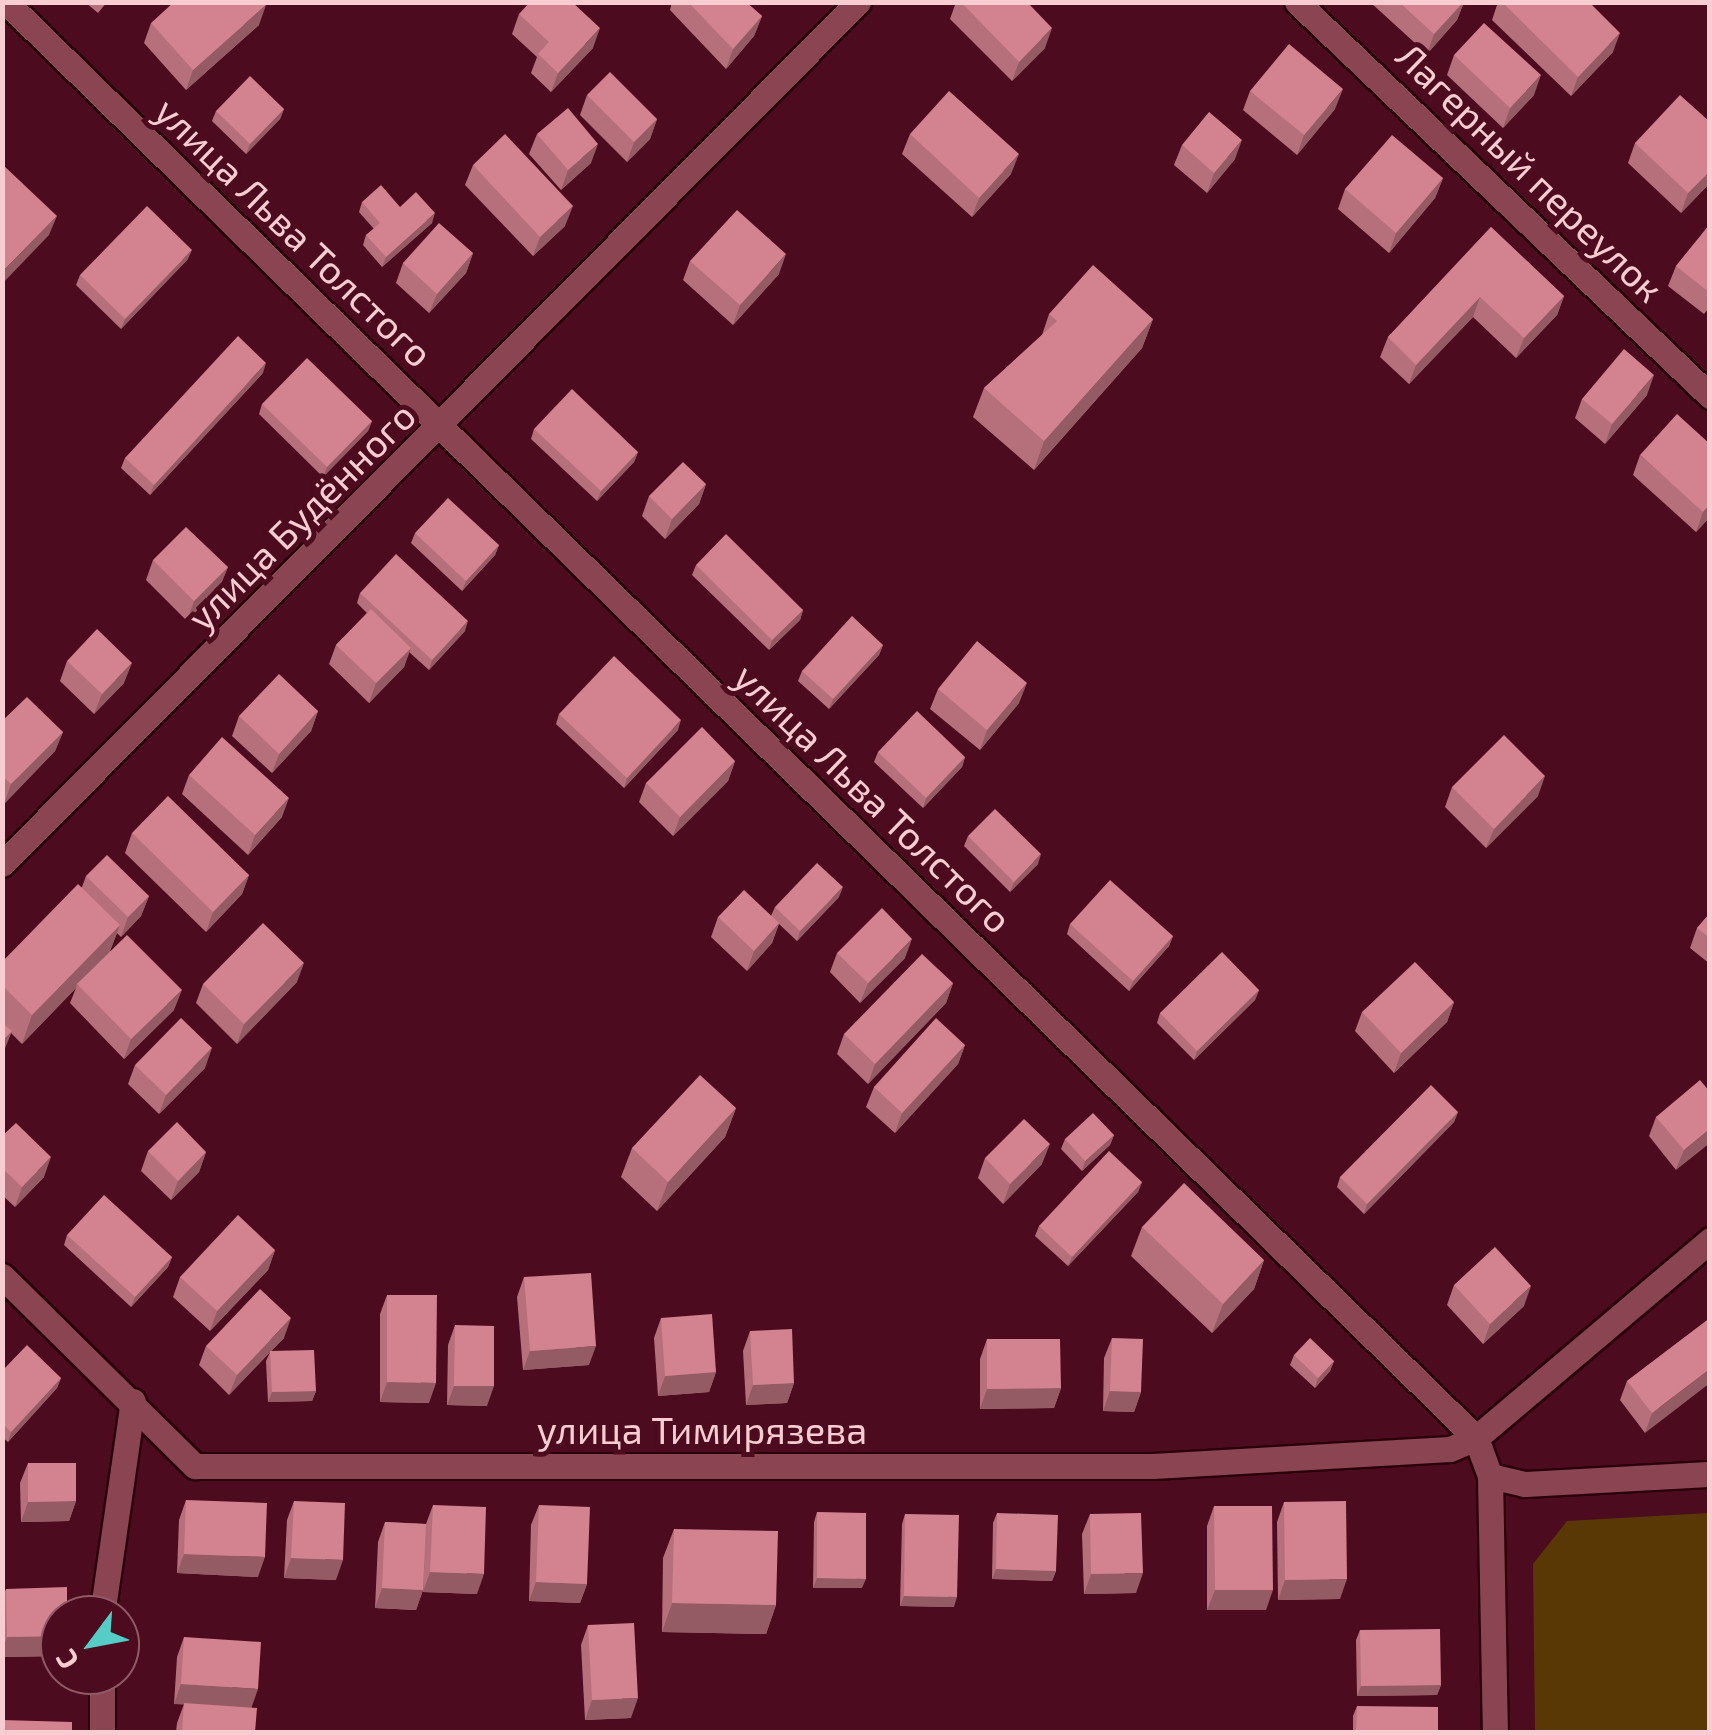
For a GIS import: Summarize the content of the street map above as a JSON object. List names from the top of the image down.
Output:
{
  "streets": {
    "street": [
      "Лагерный переулок",
      "улица Льва Толстого",
      "улица Будённого",
      "улица Тимирязева"
    ]
  },
  "crossings": [
    ["улица Льва Толстого", "улица Будённого"],
    ["улица Льва Толстого", "улица Тимирязева"]
  ],
  "north": "bottom left"
}
